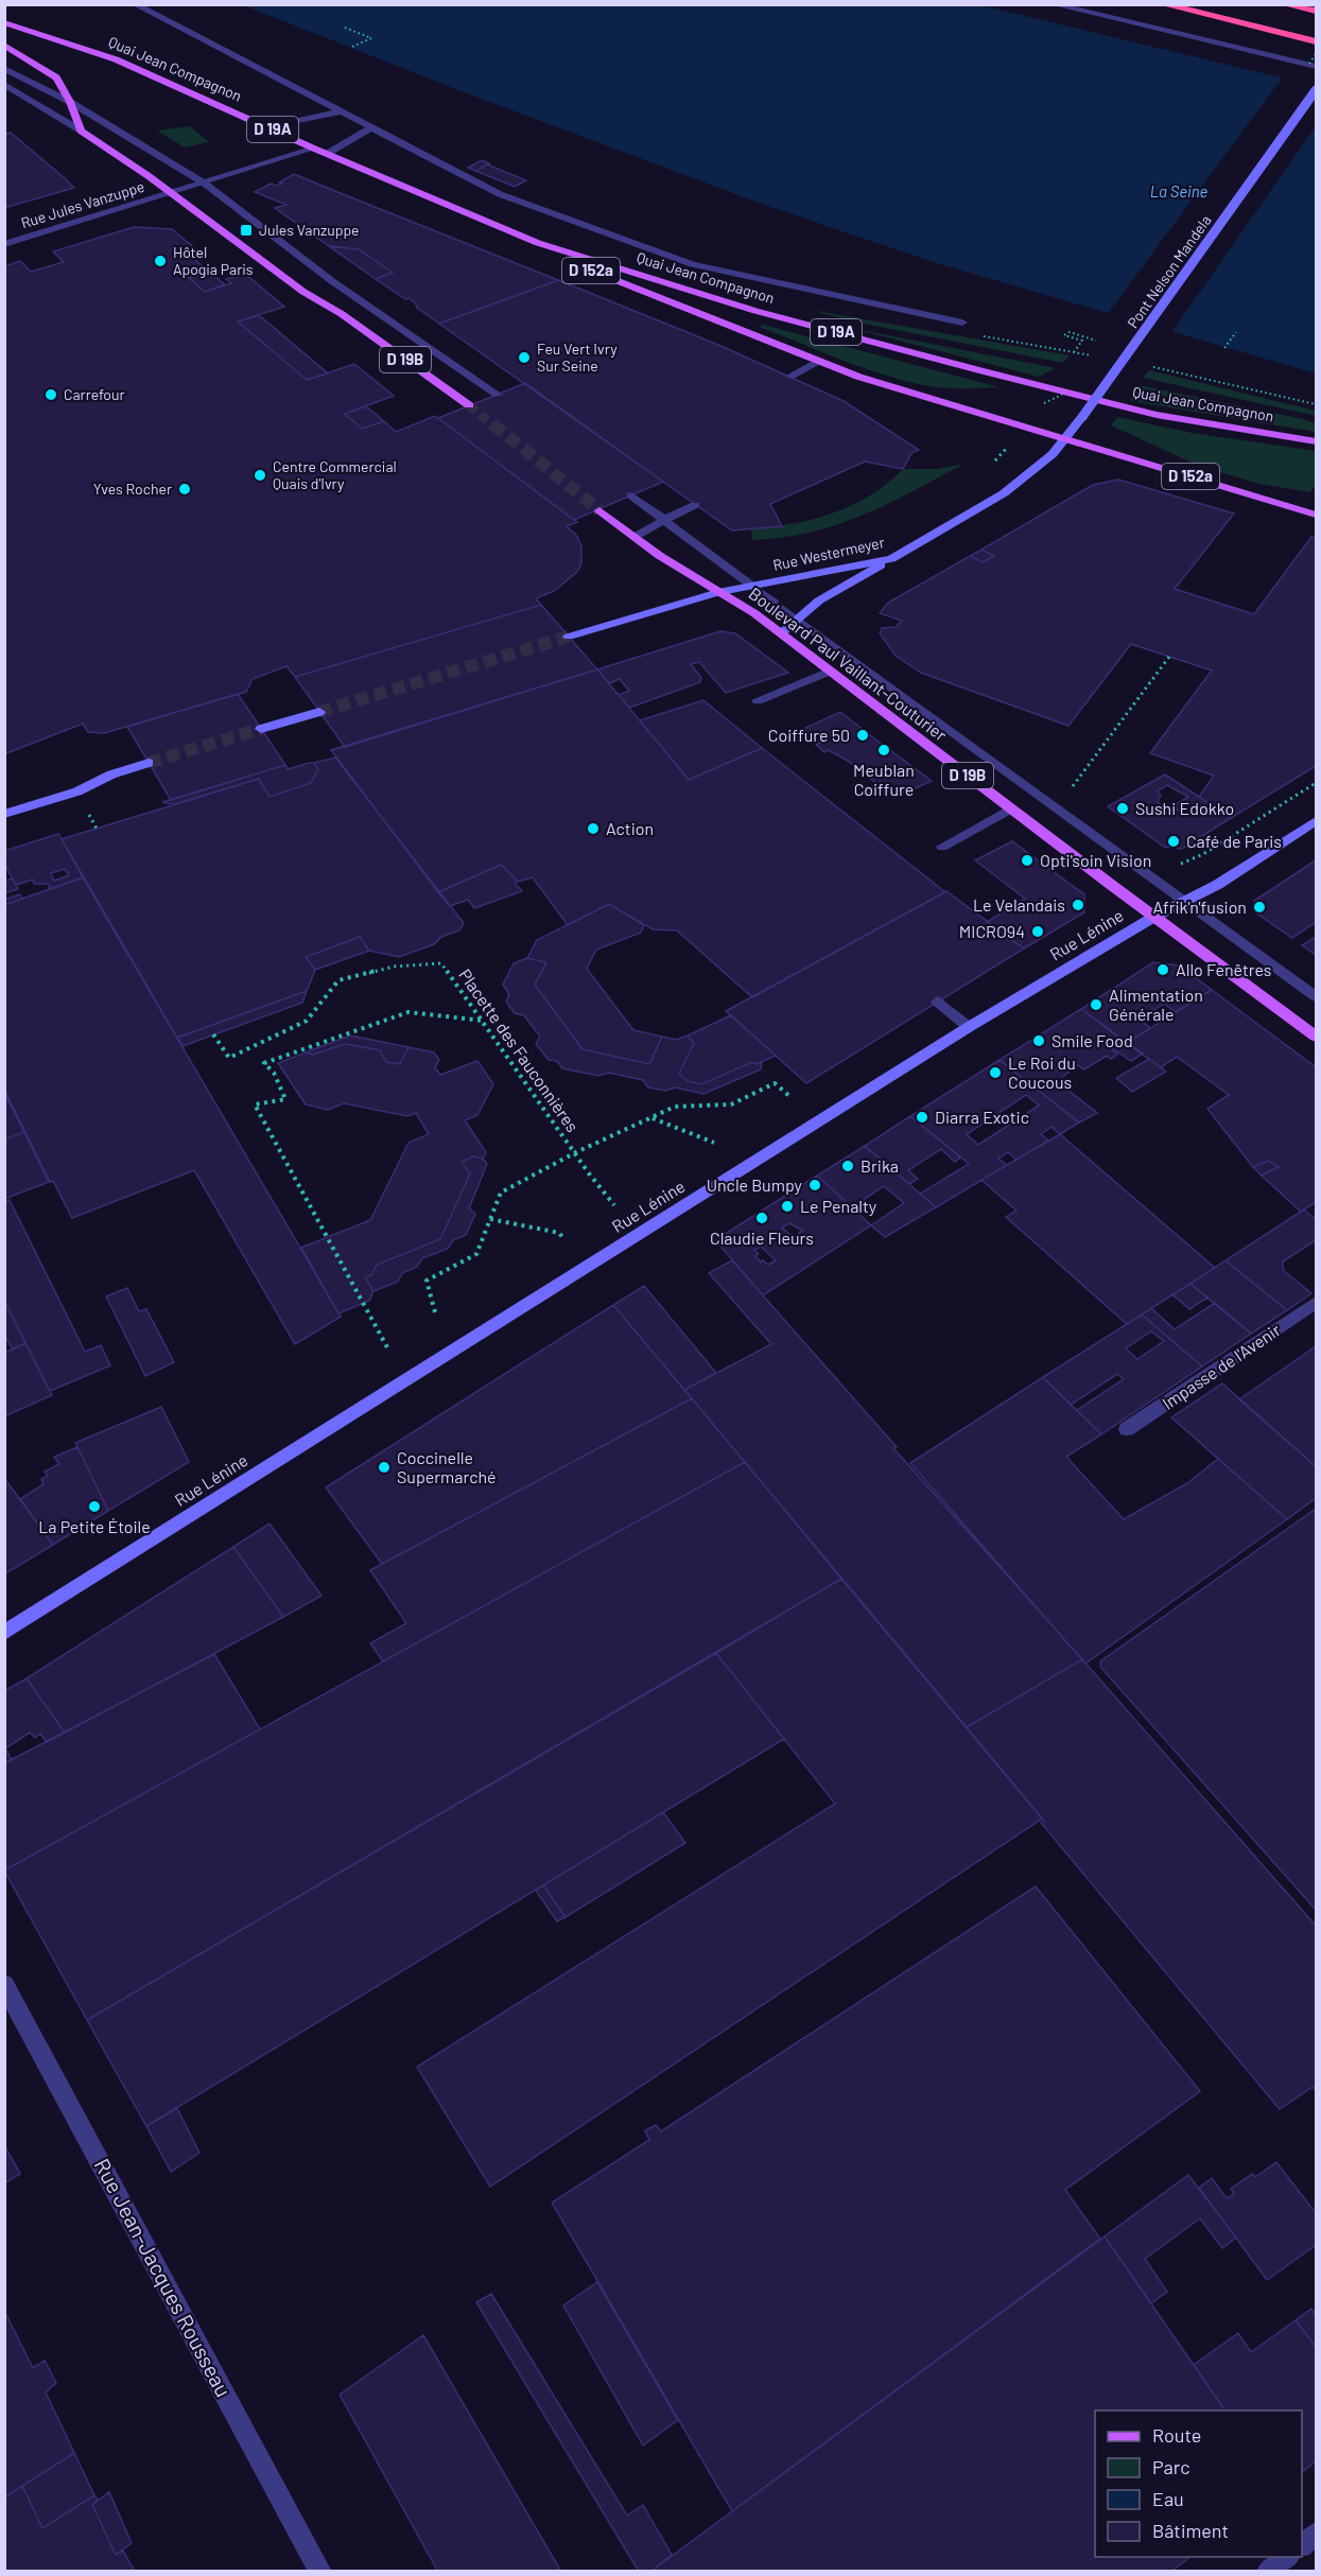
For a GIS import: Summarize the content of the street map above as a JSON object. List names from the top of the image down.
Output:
{
  "streets": {
    "main road": [
      "Quai Jean Compagnon",
      "D 19A",
      "D 152a",
      "Pont Nelson Mandela",
      "D 19B",
      "Rue Westermeyer",
      "Boulevard Paul Vaillant-Couturier",
      "Rue Lénine"
    ],
    "street": ["Rue Jules Vanzuppe", "Impasse de l'Avenir", "Rue Jean-Jacques Rousseau"],
    "path": ["Placette des Fauconnières"]
  },
  "crossings": [
    ["Quai Jean Compagnon", "Rue Jules Vanzuppe"],
    ["Quai Jean Compagnon", "D 152a"],
    ["Rue Jules Vanzuppe", "D 19B"],
    ["D 152a", "Rue Westermeyer"],
    ["Pont Nelson Mandela", "Rue Westermeyer"],
    ["Rue Westermeyer", "Boulevard Paul Vaillant-Couturier"],
    ["Boulevard Paul Vaillant-Couturier", "Rue Lénine"]
  ],
  "water": ["La Seine"],
  "places": {
    "transit": ["Jules Vanzuppe"],
    "other": [
      "Hôtel Apogia Paris",
      "Feu Vert Ivry Sur Seine",
      "Carrefour",
      "Centre Commercial Quais d'Ivry",
      "Yves Rocher",
      "Coiffure 50",
      "Meublan Coiffure",
      "Sushi Edokko",
      "Action",
      "Café de Paris",
      "Opti'soin Vision",
      "Le Velandais",
      "Afrik'n'fusion",
      "MICRO94",
      "Allo Fenêtres",
      "Alimentation Générale",
      "Smile Food",
      "Le Roi du Coucous",
      "Diarra Exotic",
      "Brika",
      "Uncle Bumpy",
      "Le Penalty",
      "Claudie Fleurs",
      "Coccinelle Supermarché",
      "La Petite Étoile"
    ]
  },
  "legend": [
    "Route",
    "Parc",
    "Eau",
    "Bâtiment"
  ]
}
